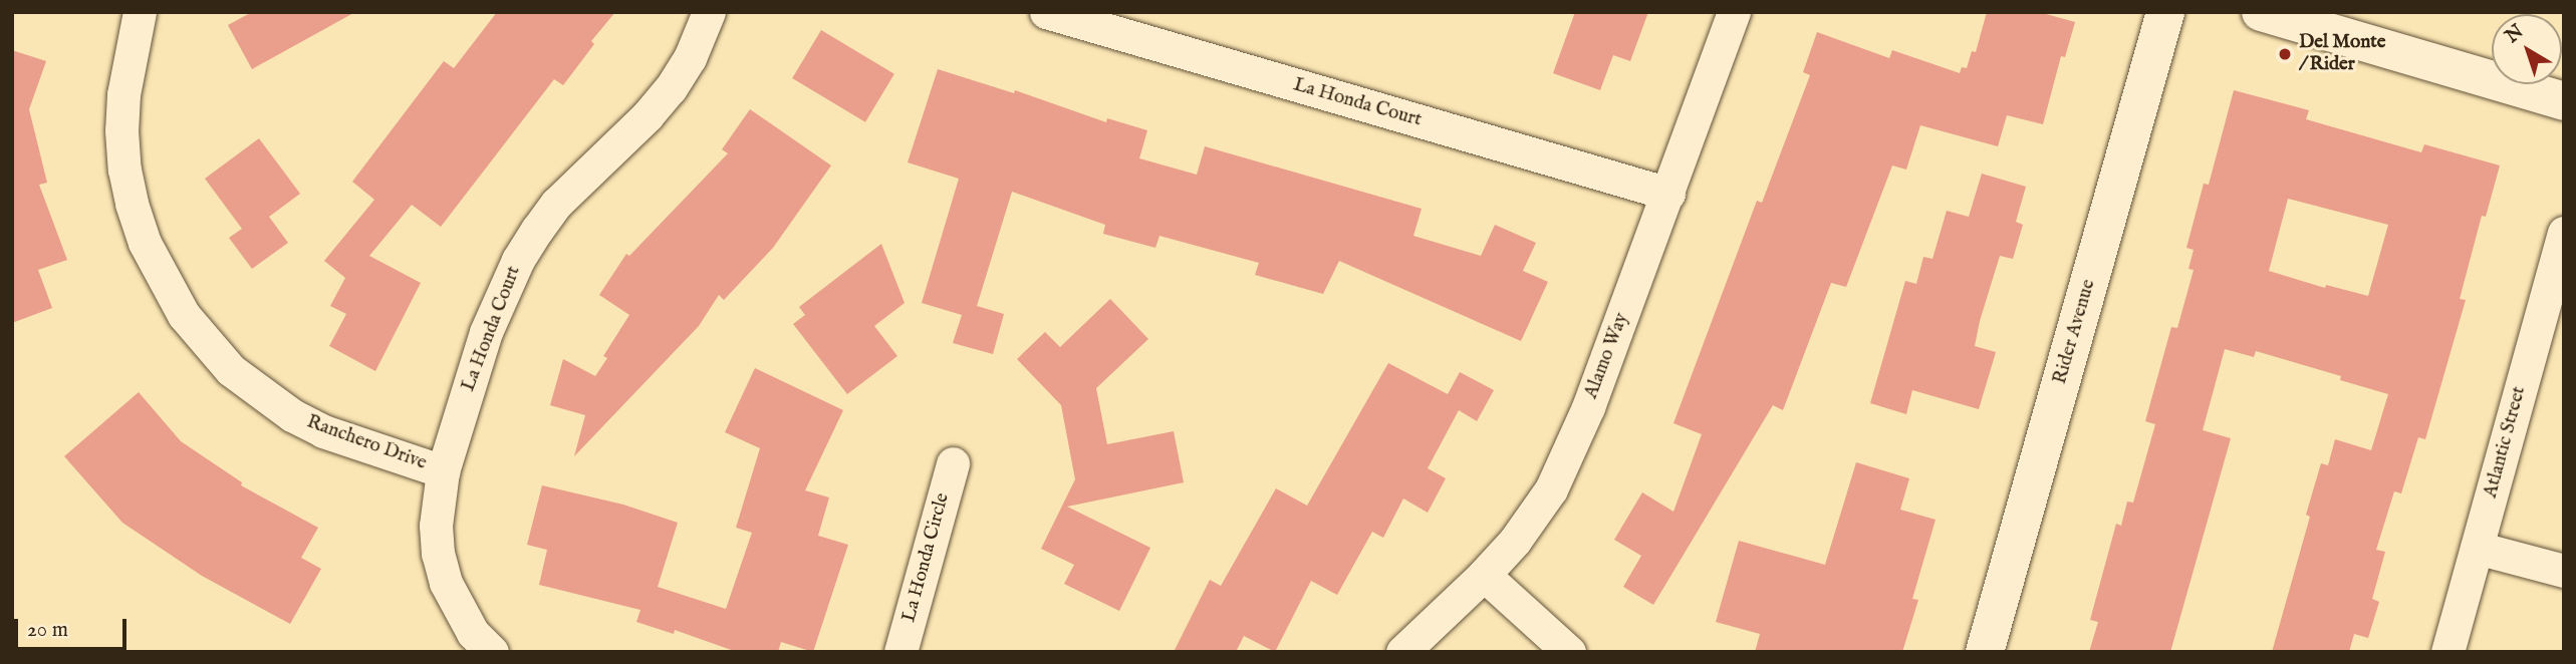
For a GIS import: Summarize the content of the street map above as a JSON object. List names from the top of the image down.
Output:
{
  "streets": {
    "street": [
      "La Honda Court",
      "Rider Avenue",
      "Alamo Way",
      "Atlantic Street",
      "Ranchero Drive",
      "La Honda Circle"
    ]
  },
  "crossings": [
    ["La Honda Court", "Alamo Way"],
    ["La Honda Court", "Ranchero Drive"]
  ],
  "places": ["Del Monte / Rider"],
  "scale_bar": "20 m",
  "north": "top left"
}
